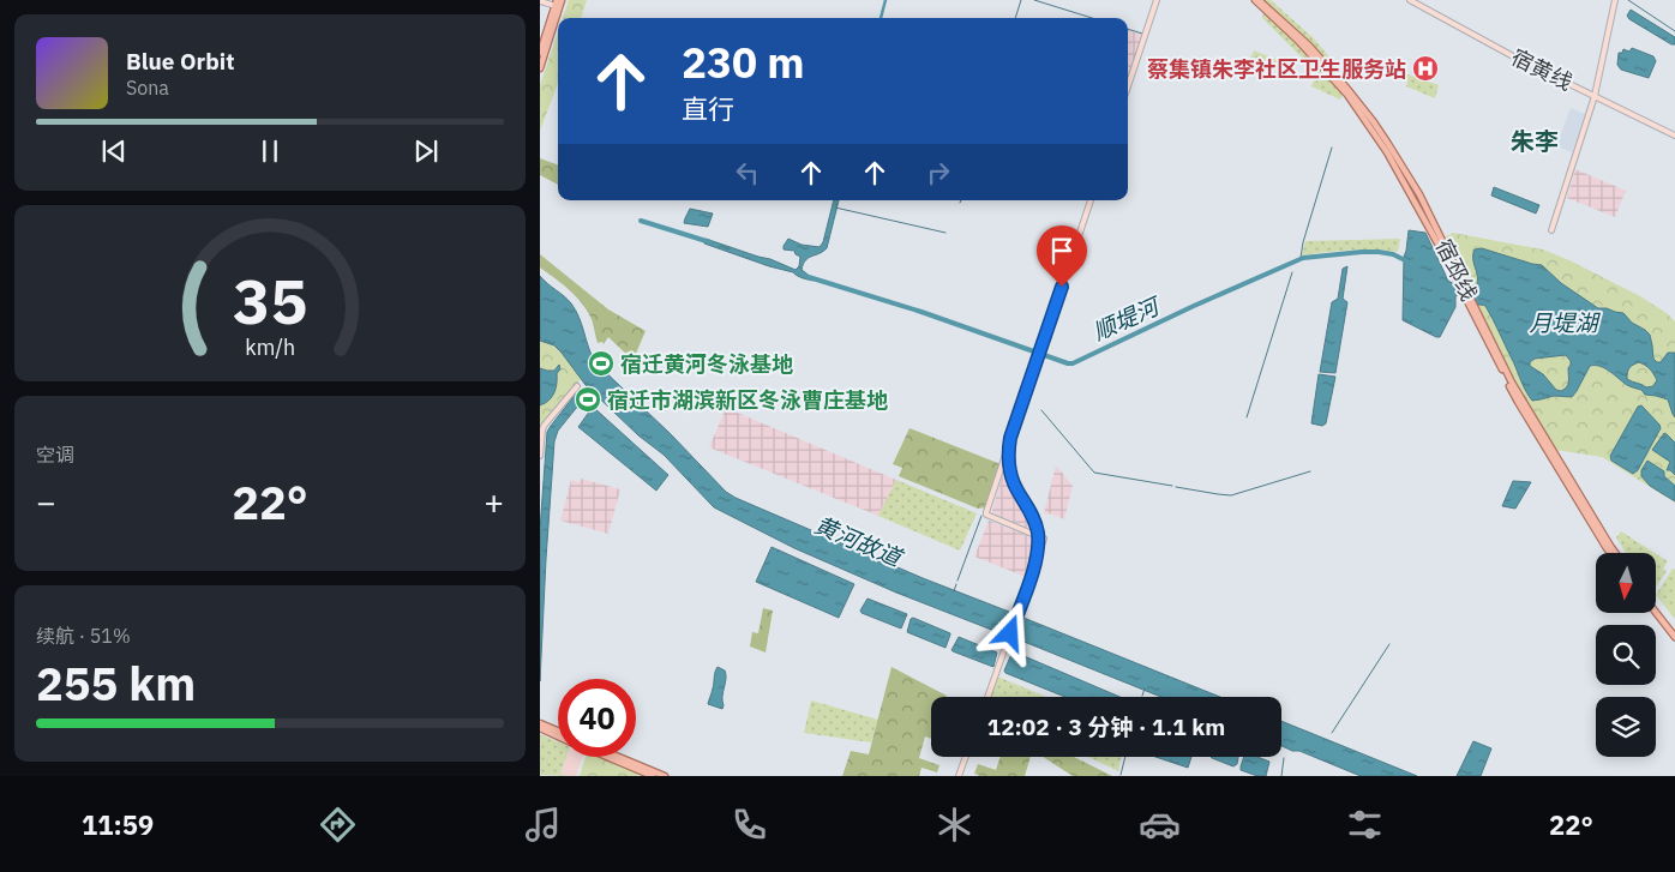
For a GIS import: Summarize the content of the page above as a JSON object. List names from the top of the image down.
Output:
{
  "streets": {
    "main road": ["宿邳线"],
    "street": ["宿黄线"]
  },
  "districts": ["朱李"],
  "water": ["顺堤河", "月堤湖", "黄河故道"],
  "places": {
    "hospital": ["蔡集镇朱李社区卫生服务站"],
    "sports": ["宿迁黄河冬泳基地", "宿迁市湖滨新区冬泳曹庄基地"]
  },
  "north": "bottom",
  "page": {
    "turn": ["230 m", "直行"],
    "song": ["Blue Orbit", "Sona"],
    "tile": [
      "空调",
      ["续航 · 51%", "255 km"]
    ],
    "heat": ["−", "22°", "+"],
    "limit": "40",
    "trip": "12:02 · 3 分钟 · 1.1 km",
    "tabs": ["11:59", "22°"],
    "gauge": ["35", "km/h"]
  }
}
